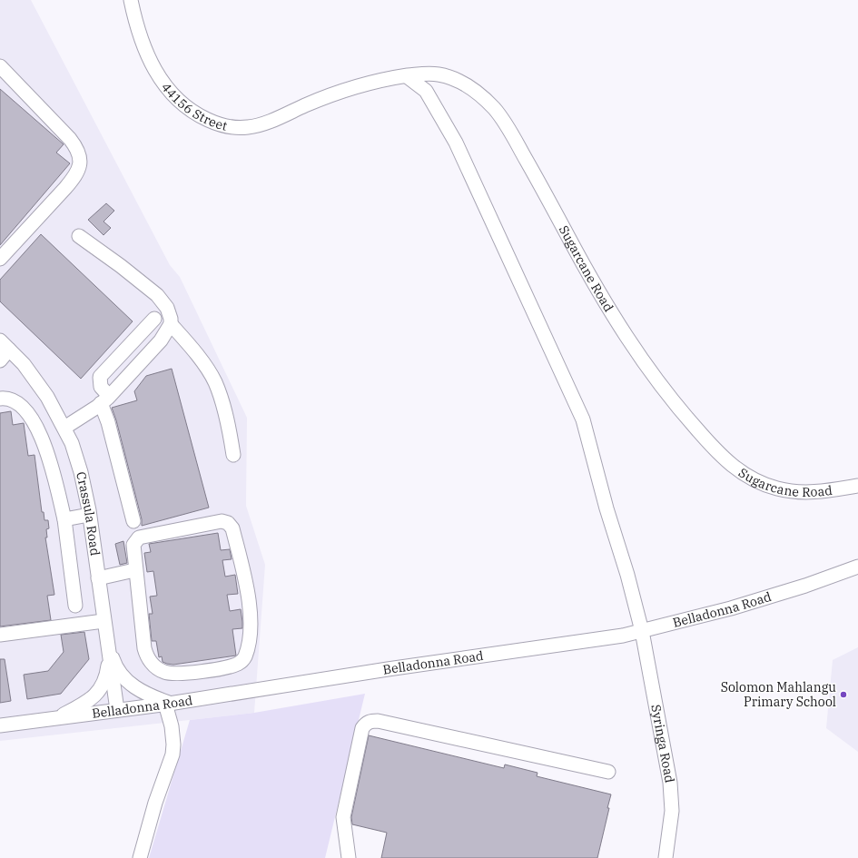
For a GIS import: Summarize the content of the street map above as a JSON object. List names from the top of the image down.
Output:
{
  "streets": {
    "street": [
      "44156 Street",
      "Sugarcane Road",
      "Crassula Road",
      "Belladonna Road",
      "Syringa Road"
    ]
  },
  "crossings": [
    ["44156 Street", "Sugarcane Road"],
    ["Sugarcane Road", "Syringa Road"],
    ["Crassula Road", "Belladonna Road"],
    ["Belladonna Road", "Syringa Road"]
  ],
  "places": ["Solomon Mahlangu Primary School"]
}
